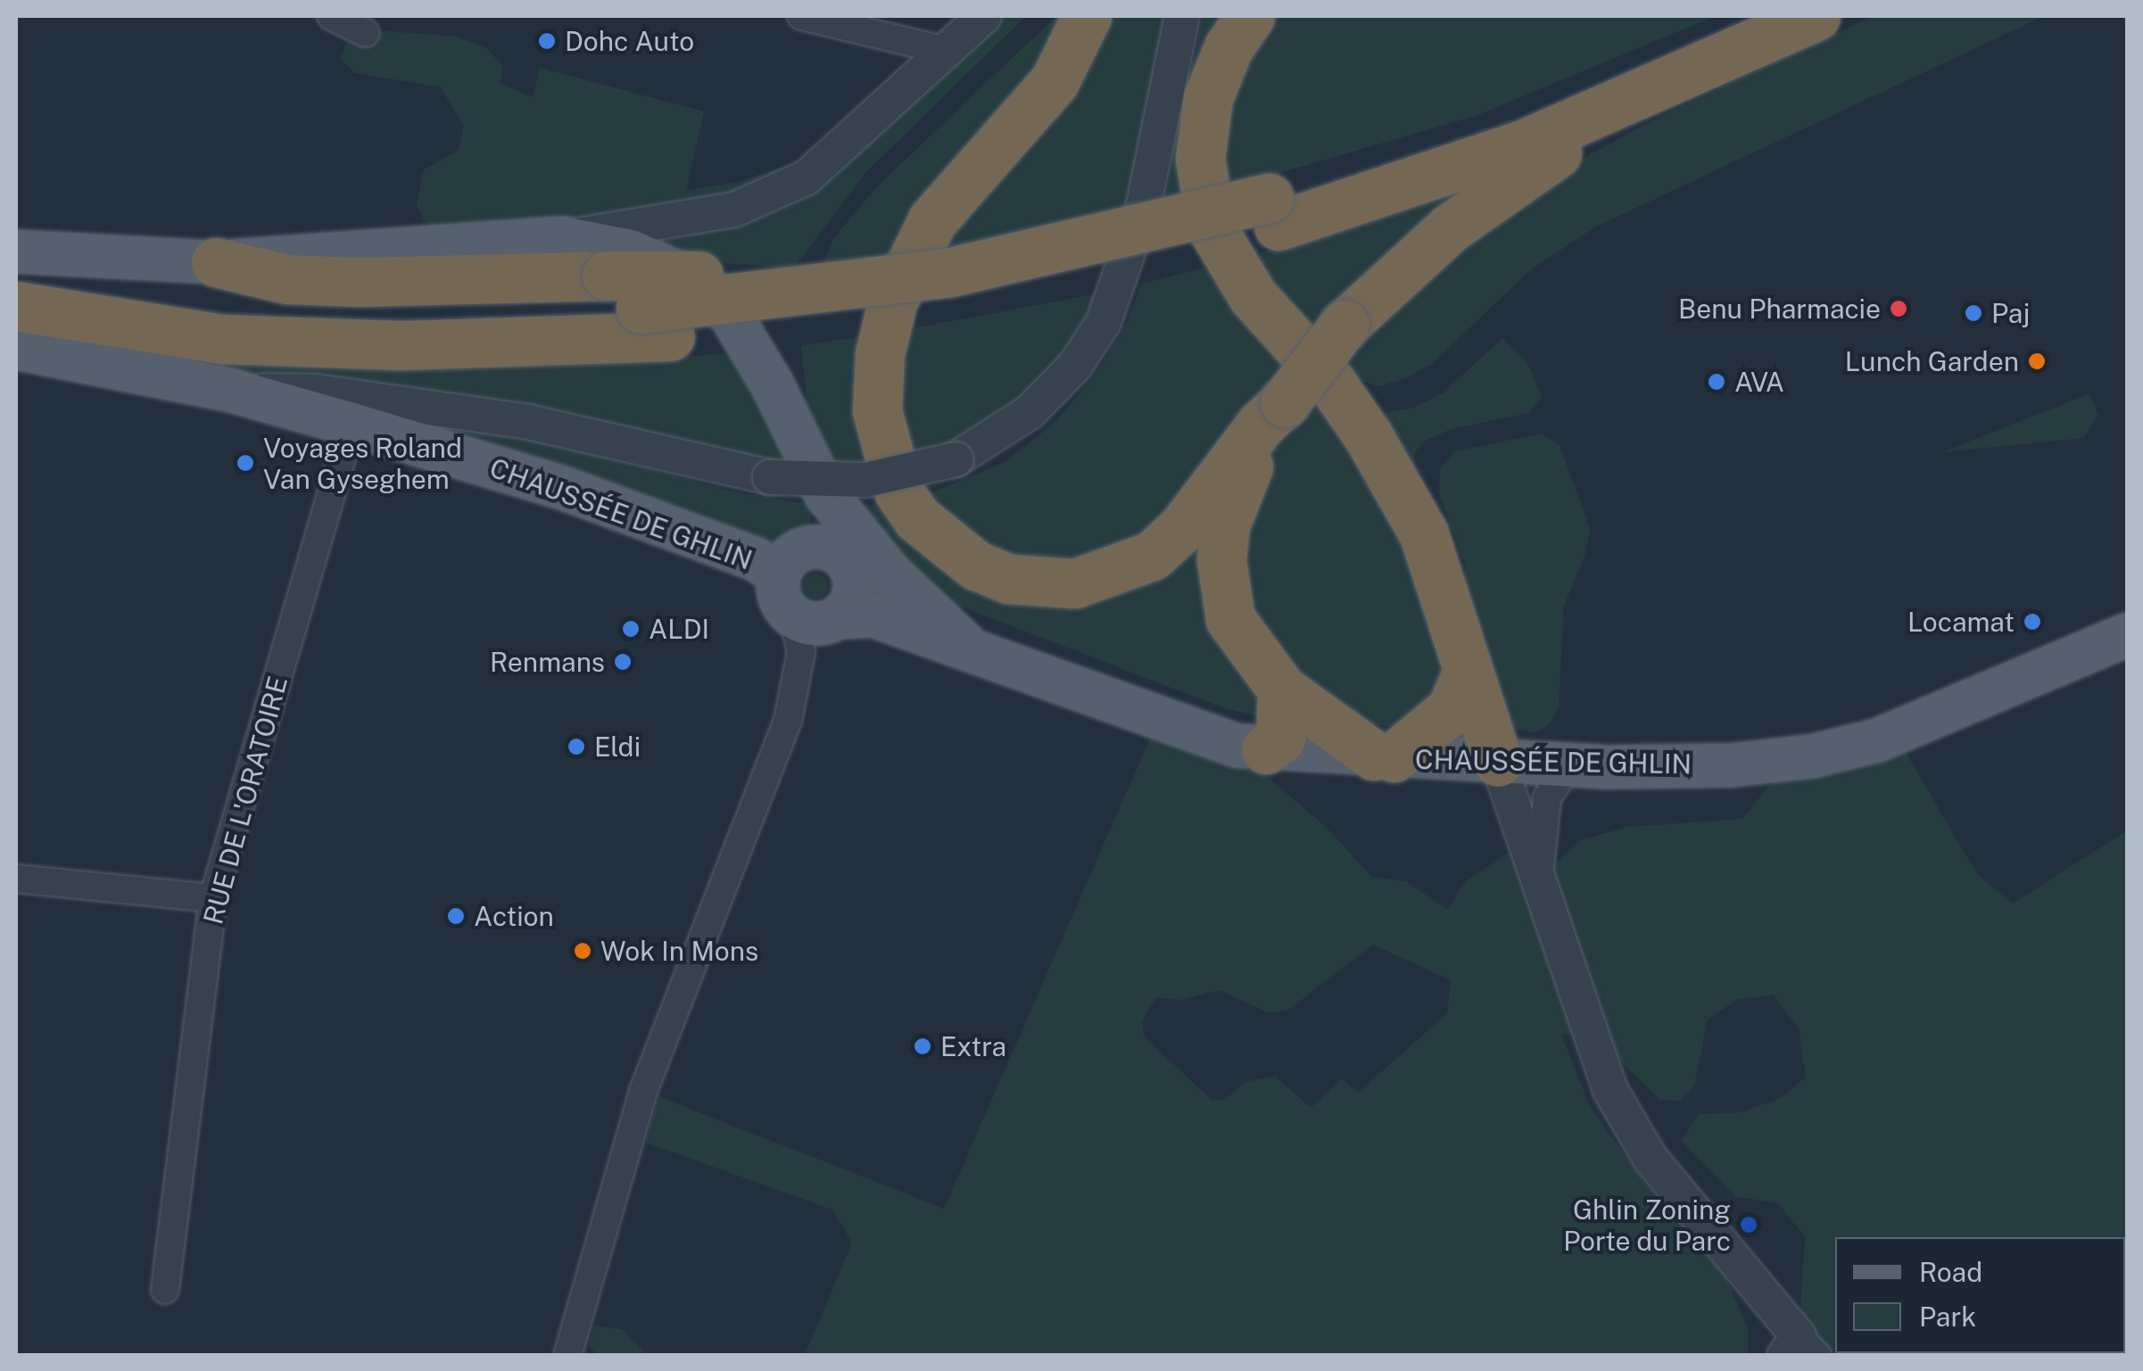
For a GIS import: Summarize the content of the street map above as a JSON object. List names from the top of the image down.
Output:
{
  "streets": {
    "main road": ["CHAUSSÉE DE GHLIN"],
    "street": ["RUE DE L'ORATOIRE"]
  },
  "crossings": [
    ["CHAUSSÉE DE GHLIN", "RUE DE L'ORATOIRE"]
  ],
  "places": [
    "Dohc Auto",
    "Benu Pharmacie",
    "Paj",
    "Lunch Garden",
    "AVA",
    "Voyages Roland Van Gyseghem",
    "Locamat",
    "ALDI",
    "Renmans",
    "Eldi",
    "Action",
    "Wok In Mons",
    "Extra",
    "Ghlin Zoning Porte du Parc"
  ],
  "legend": ["Road", "Park"]
}
